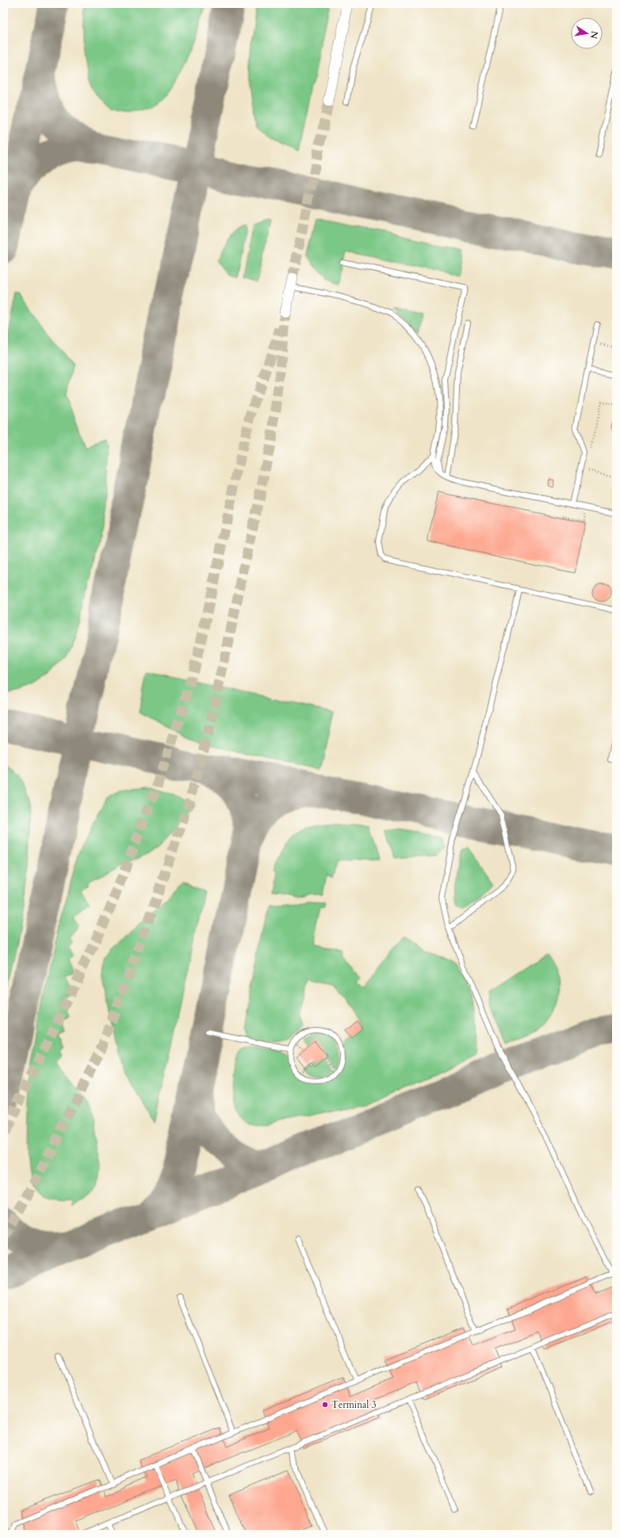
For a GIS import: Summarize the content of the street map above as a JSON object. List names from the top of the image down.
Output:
{
  "places": ["Terminal 3"],
  "north": "right"
}
